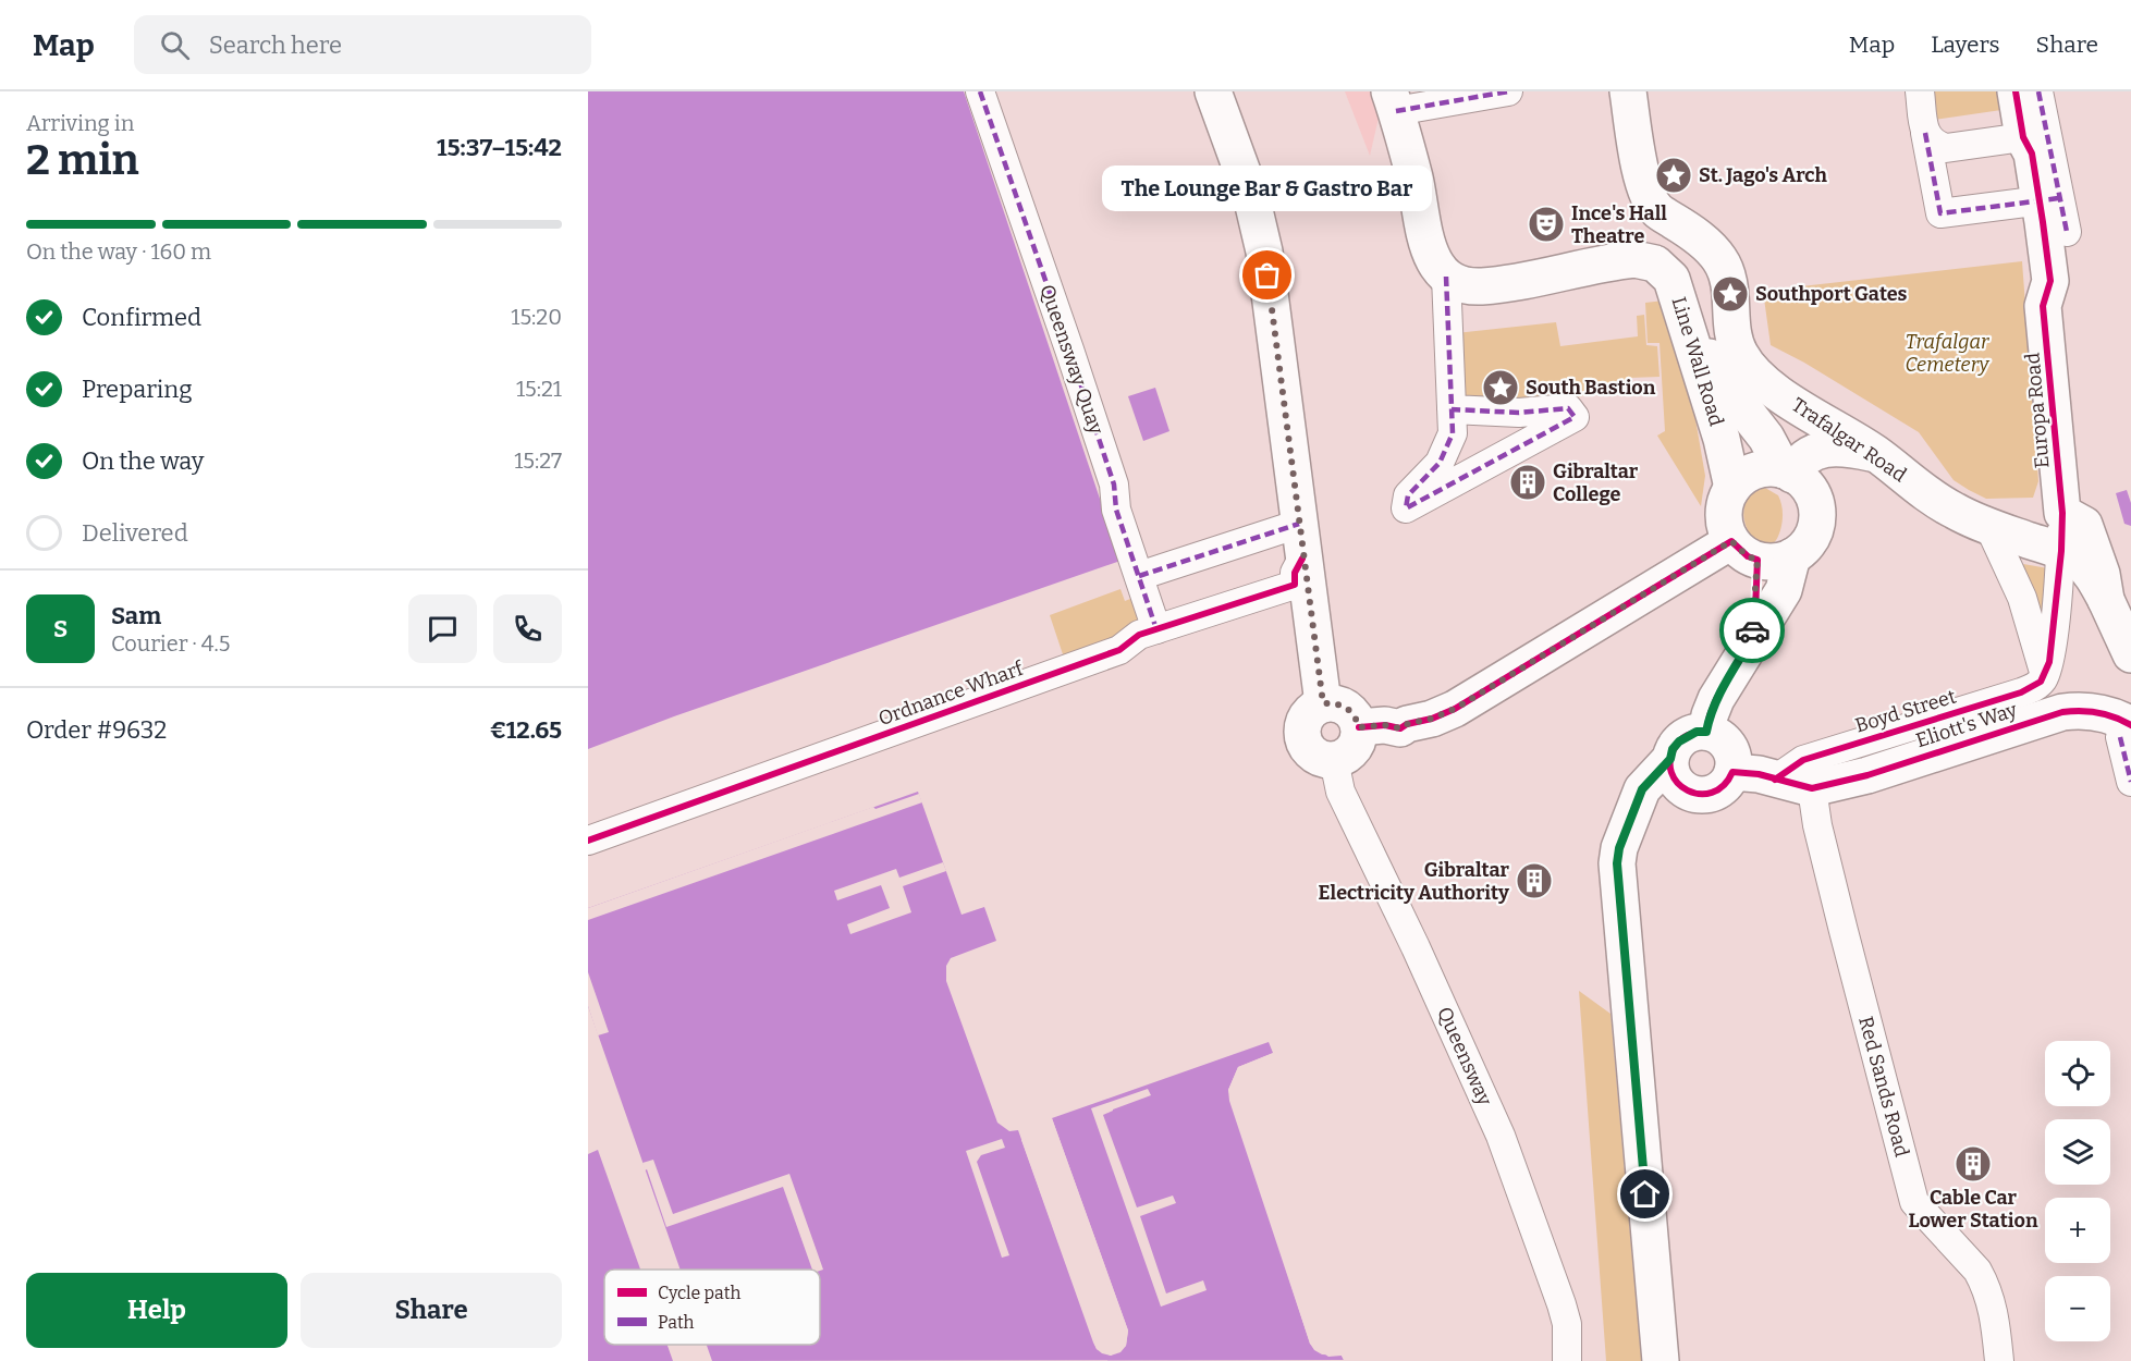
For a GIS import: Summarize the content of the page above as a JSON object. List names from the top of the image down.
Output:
{
  "streets": {
    "main road": [
      "Line Wall Road",
      "Europa Road",
      "Trafalgar Road",
      "Eliott's Way"
    ],
    "street": [
      "Queensway Quay",
      "Ordnance Wharf",
      "Boyd Street",
      "Queensway",
      "Red Sands Road"
    ]
  },
  "crossings": [
    ["Queensway Quay", "Ordnance Wharf"],
    ["Eliott's Way", "Red Sands Road"]
  ],
  "parks": ["Trafalgar Cemetery"],
  "places": {
    "place": ["St. Jago's Arch", "Southport Gates", "South Bastion"],
    "theatre": ["Ince's Hall Theatre"],
    "other": ["The Lounge Bar & Gastro Bar"],
    "building": ["Gibraltar College", "Gibraltar Electricity Authority", "Cable Car Lower Station"]
  },
  "legend": ["Cycle path", "Path"],
  "page": {
    "header": "Map",
    "search": "Search here",
    "nav": ["Map", "Layers", "Share"],
    "heading": ["2 min", "Arriving in", "15:37–15:42"],
    "panel": [
      "Sam",
      "Courier · 4.5",
      "Order #9632",
      "€12.65"
    ],
    "bubble": "The Lounge Bar & Gastro Bar",
    "bar": "On the way · 160 m",
    "list": [
      ["Confirmed", "15:20"],
      ["Preparing", "15:21"],
      ["On the way", "15:27"],
      "Delivered"
    ],
    "round": "S",
    "map_buttons": ["+", "−"],
    "buttons": ["Help", "Share"]
  }
}
